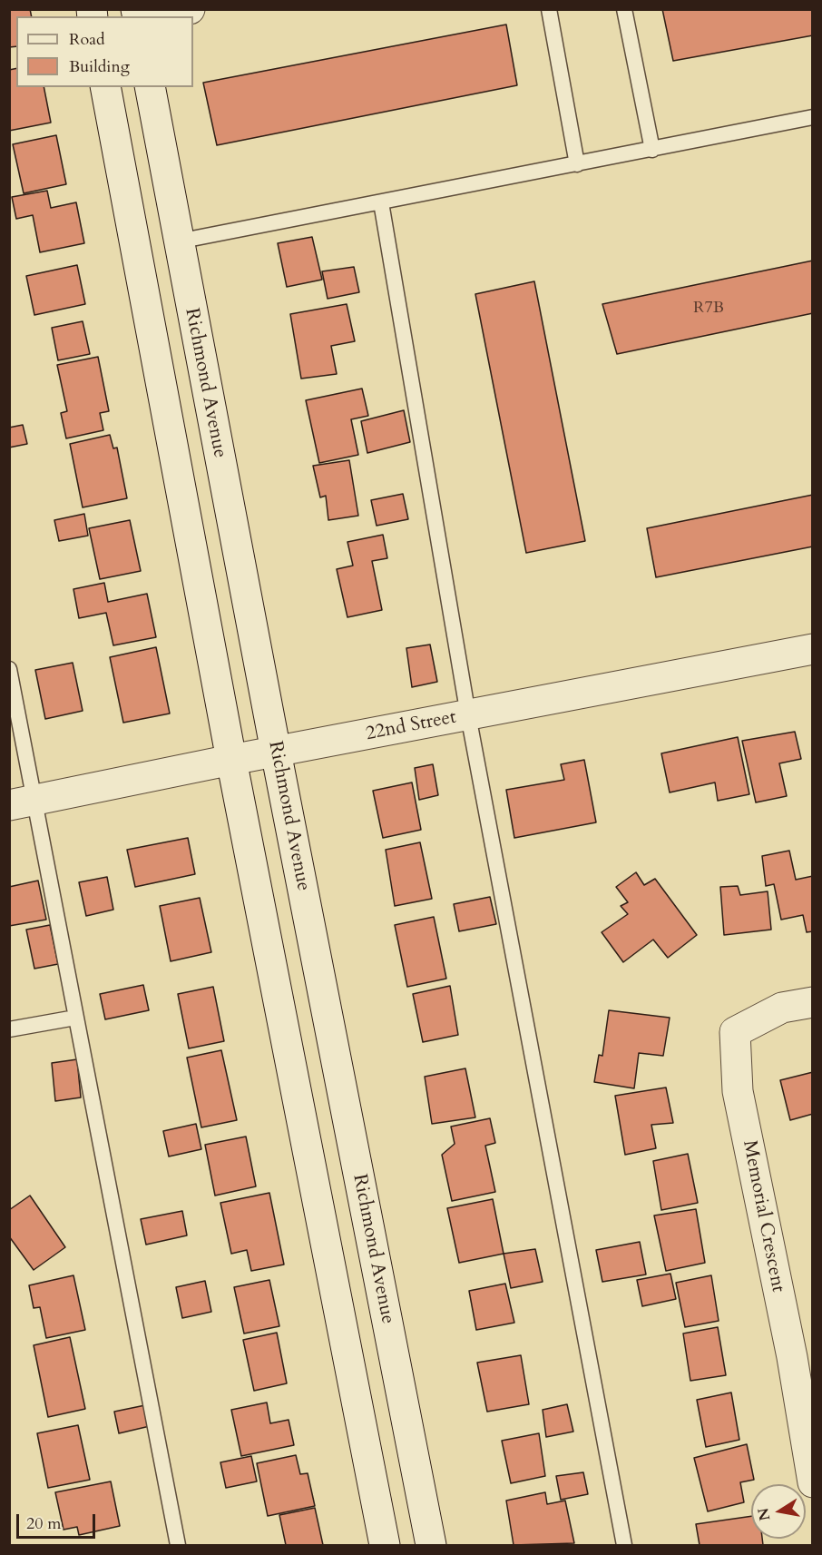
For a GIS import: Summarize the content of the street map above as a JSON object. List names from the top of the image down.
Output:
{
  "streets": {
    "main road": ["Richmond Avenue", "22nd Street", "Memorial Crescent"]
  },
  "crossings": [
    ["Richmond Avenue", "22nd Street"]
  ],
  "house_numbers": ["R7B"],
  "legend": ["Road", "Building"],
  "scale_bar": "20 m",
  "north": "left"
}
